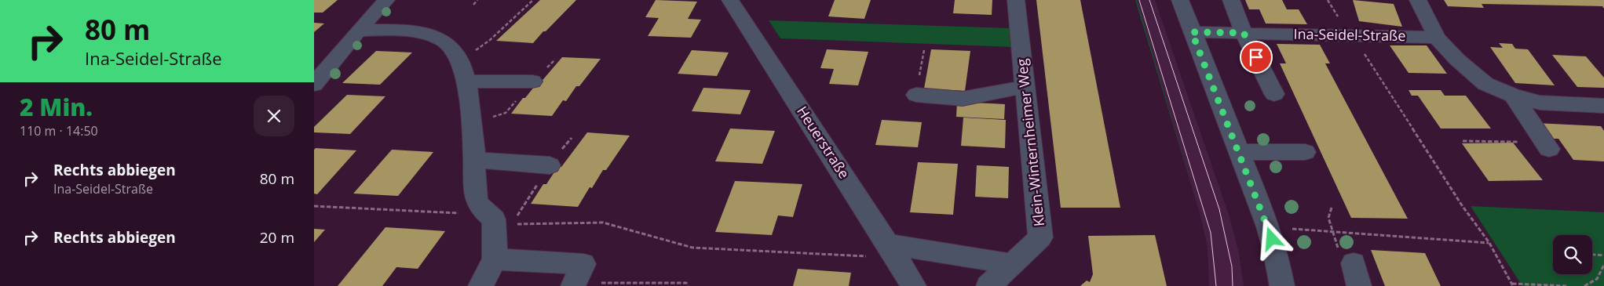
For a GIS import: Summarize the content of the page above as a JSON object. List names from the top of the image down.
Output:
{
  "streets": {
    "street": ["Ina-Seidel-Straße", "Heuerstraße", "Klein-Winternheimer Weg"]
  },
  "page": {
    "turn": ["80 m", "Ina-Seidel-Straße"],
    "heading": ["2 Min.", "110 m · 14:50"],
    "list": [
      {
        "name": "Rechts abbiegen",
        "note": "Ina-Seidel-Straße",
        "value": "80 m"
      },
      {
        "name": "Rechts abbiegen",
        "value": "20 m"
      }
    ]
  }
}
